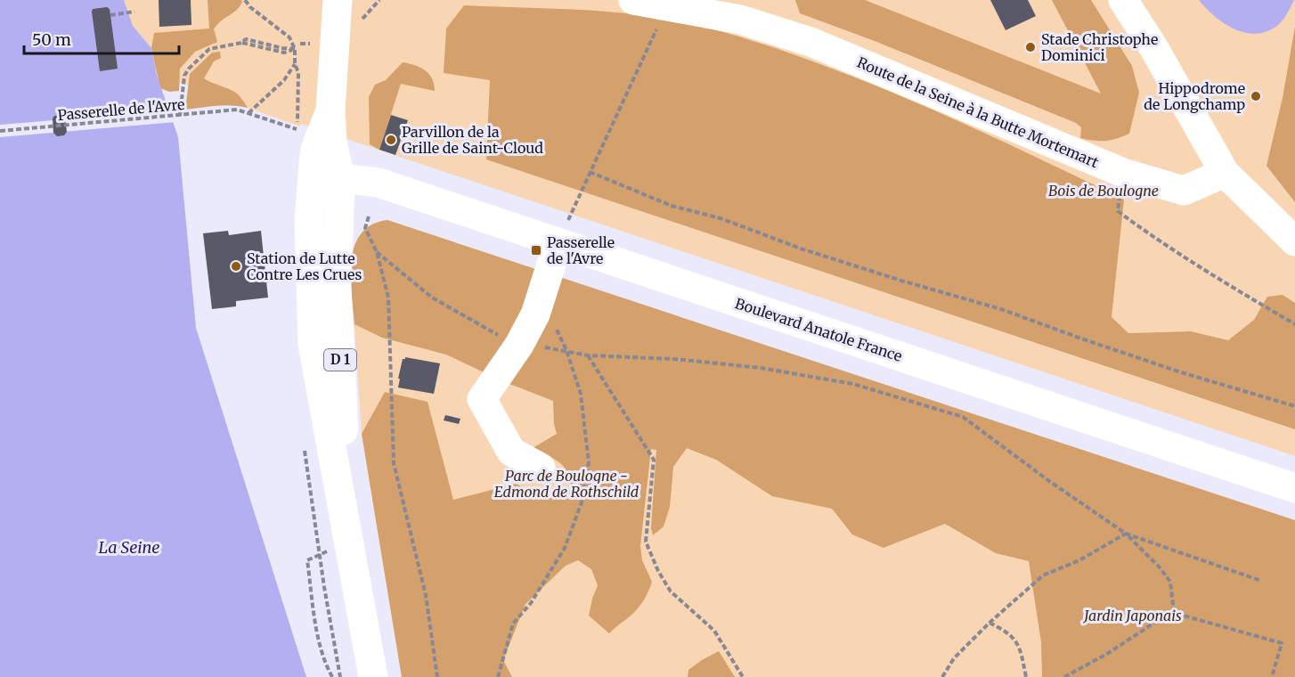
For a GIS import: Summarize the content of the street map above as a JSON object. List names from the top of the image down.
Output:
{
  "streets": {
    "main road": ["Route de la Seine à la Butte Mortemart", "Boulevard Anatole France", "D 1"],
    "path": ["Passerelle de l'Avre"]
  },
  "crossings": [
    ["Boulevard Anatole France", "D 1"]
  ],
  "water": ["La Seine"],
  "parks": ["Bois de Boulogne", "Parc de Boulogne - Edmond de Rothschild", "Jardin Japonais"],
  "places": {
    "other": [
      "Stade Christophe Dominici",
      "Hippodrome de Longchamp",
      "Parvillon de la Grille de Saint-Cloud",
      "Station de Lutte Contre Les Crues"
    ],
    "transit": ["Passerelle de l'Avre"]
  },
  "scale_bar": "50 m"
}
